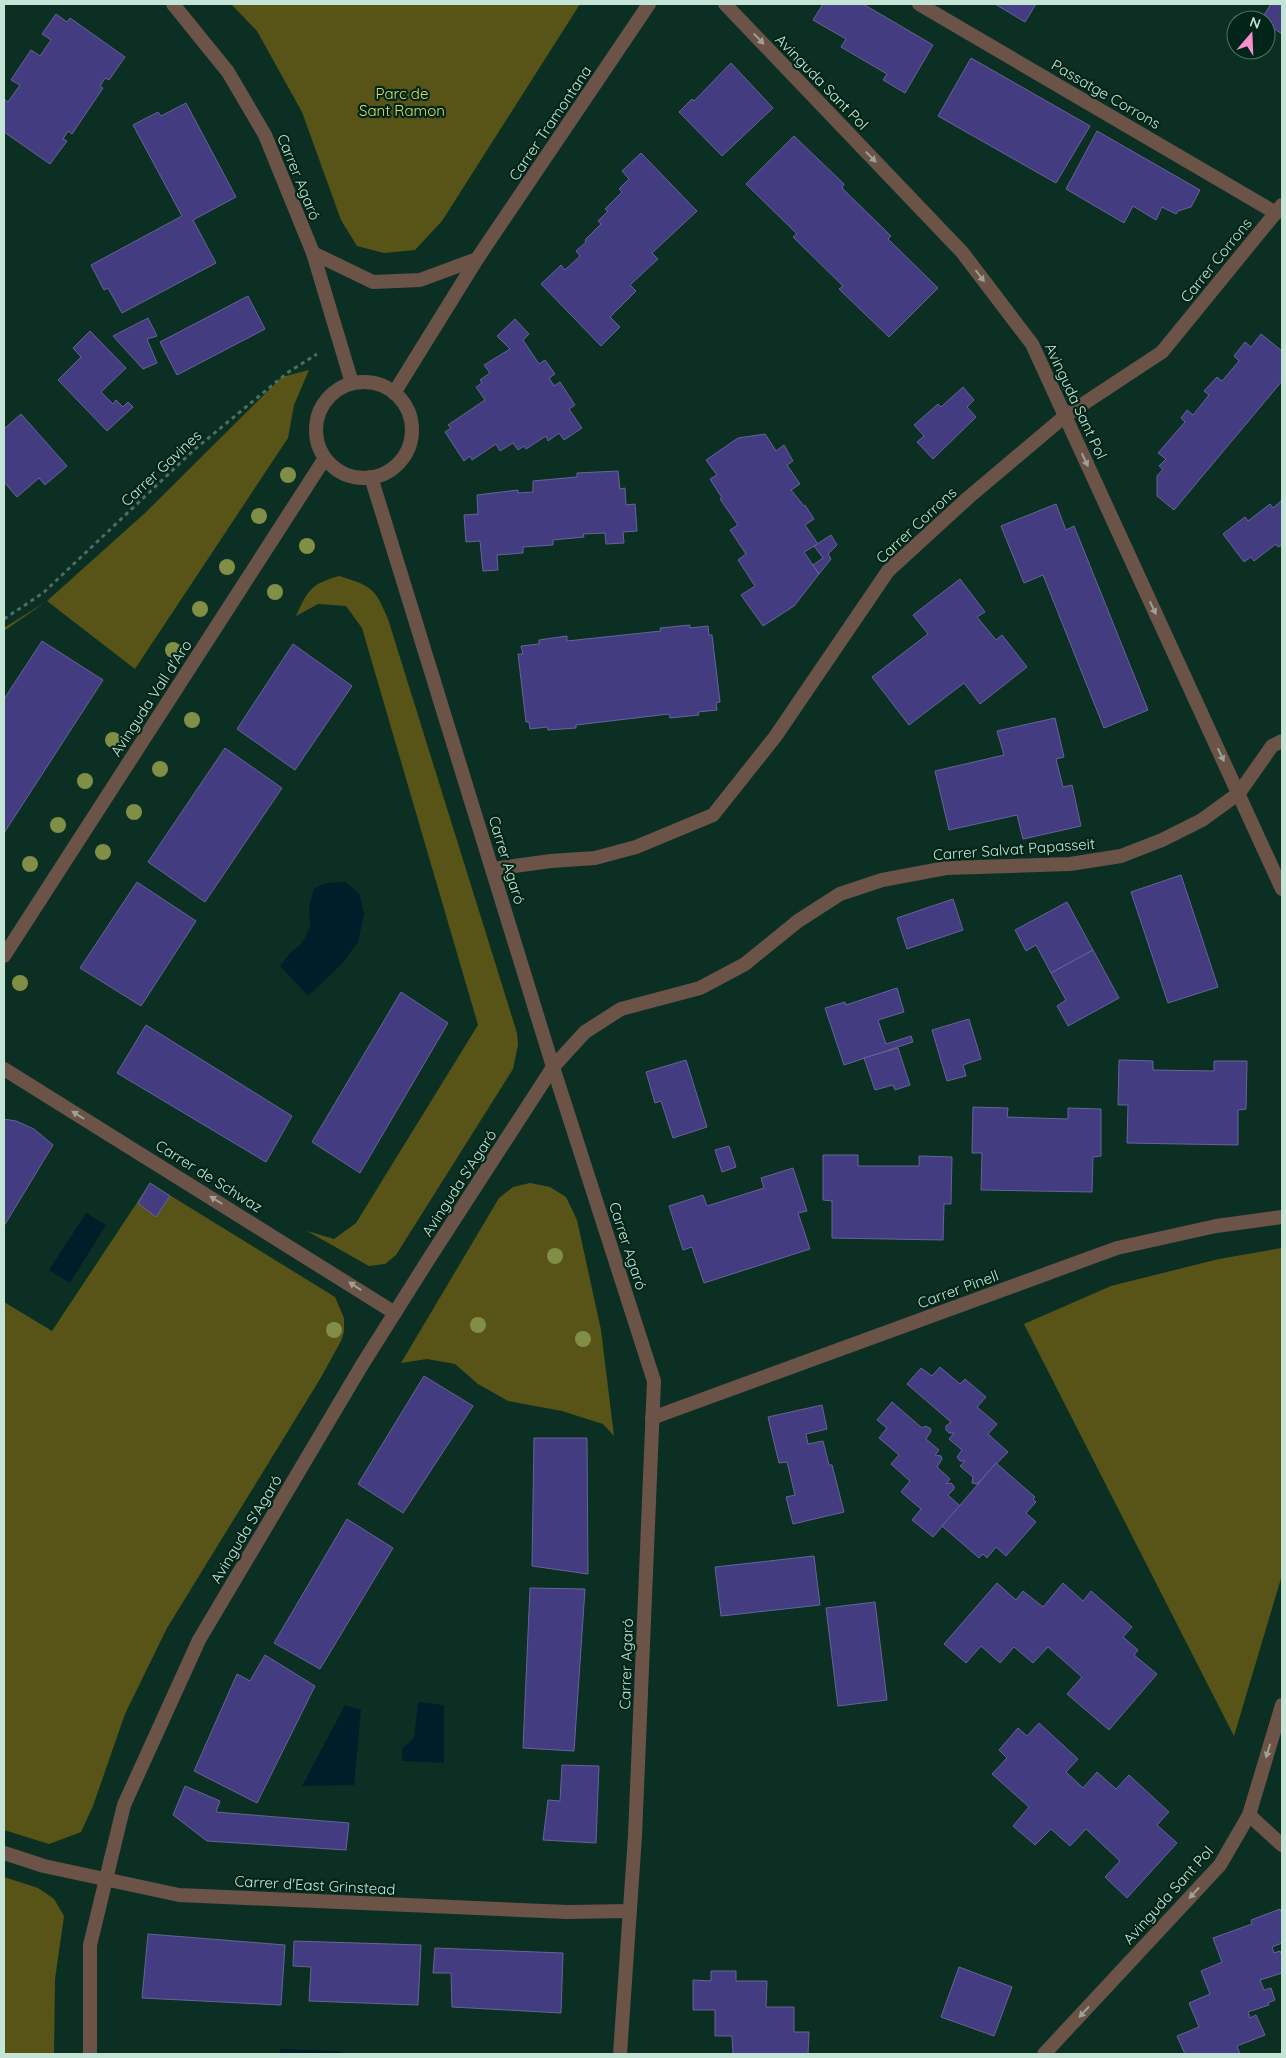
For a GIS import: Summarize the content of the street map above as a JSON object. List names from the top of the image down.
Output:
{
  "streets": {
    "street": [
      "Avinguda Sant Pol",
      "Passatge Corrons",
      "Carrer Tramontana",
      "Carrer Agaró",
      "Carrer Corrons",
      "Avinguda Vall d'Aro",
      "Carrer Salvat Papasseit",
      "Carrer de Schwaz",
      "Avinguda S'Agaró",
      "Carrer Pinell",
      "Carrer d'East Grinstead"
    ],
    "path": ["Carrer Gavines"]
  },
  "crossings": [
    ["Avinguda Sant Pol", "Carrer Corrons"],
    ["Avinguda Sant Pol", "Carrer Salvat Papasseit"],
    ["Passatge Corrons", "Carrer Corrons"],
    ["Carrer Tramontana", "Carrer Agaró"],
    ["Carrer Tramontana", "Avinguda Vall d'Aro"],
    ["Carrer Agaró", "Carrer Corrons"],
    ["Carrer Agaró", "Carrer Gavines"],
    ["Carrer Agaró", "Avinguda Vall d'Aro"],
    ["Carrer Agaró", "Carrer Salvat Papasseit"],
    ["Carrer Agaró", "Avinguda S'Agaró"],
    ["Carrer Agaró", "Carrer Pinell"],
    ["Carrer Agaró", "Carrer d'East Grinstead"],
    ["Carrer Salvat Papasseit", "Avinguda S'Agaró"],
    ["Carrer de Schwaz", "Avinguda S'Agaró"],
    ["Avinguda S'Agaró", "Carrer d'East Grinstead"]
  ],
  "one_way": ["Avinguda Sant Pol", "Carrer de Schwaz"],
  "parks": ["Parc de Sant Ramon"],
  "north": "top"
}
